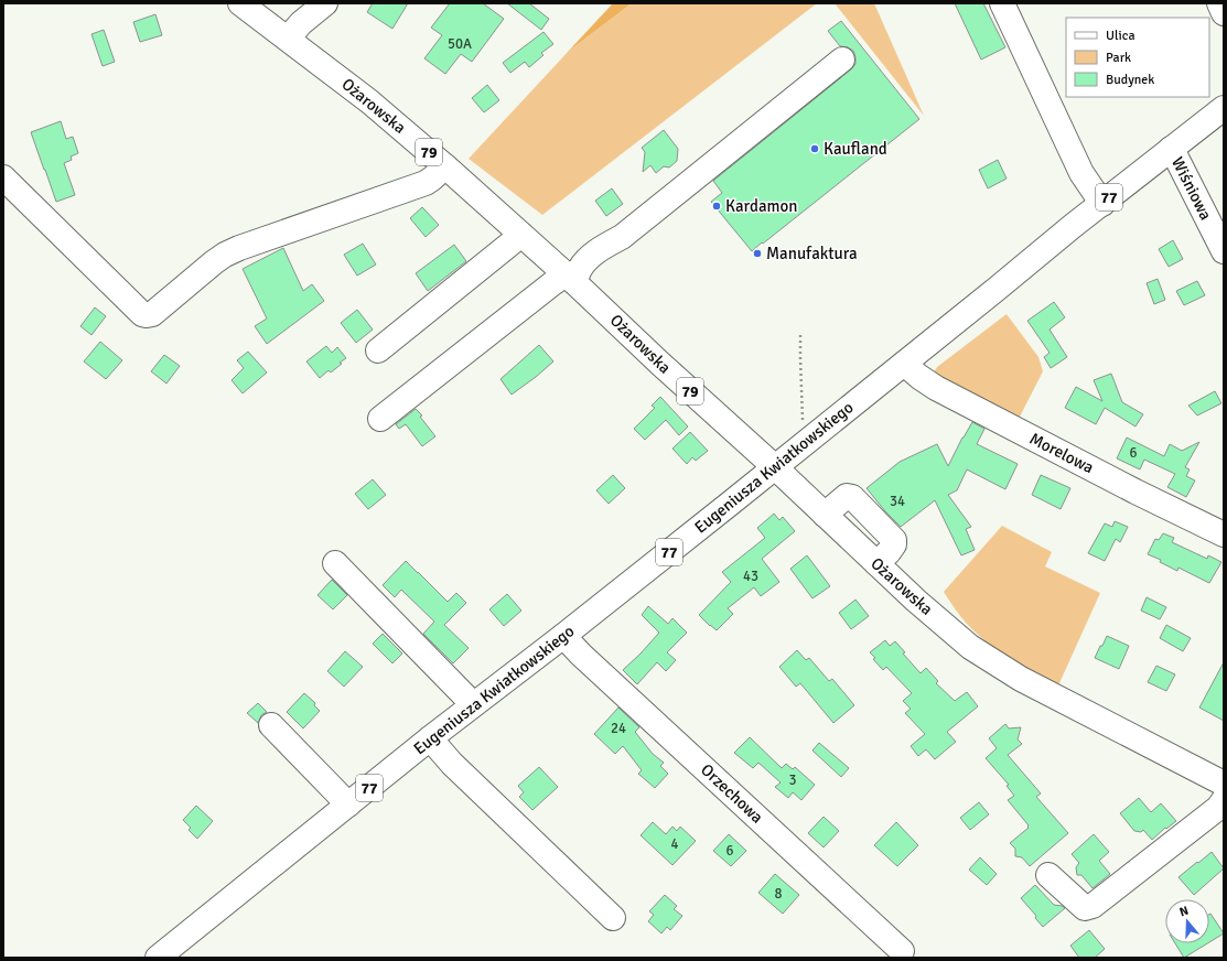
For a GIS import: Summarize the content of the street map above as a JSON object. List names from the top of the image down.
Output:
{
  "streets": {
    "street": [
      "Ożarowska",
      "79",
      "Wiśniowa",
      "77",
      "Morelowa",
      "Eugeniusza Kwiatkowskiego",
      "Orzechowa"
    ]
  },
  "crossings": [
    ["Ożarowska", "Eugeniusza Kwiatkowskiego"],
    ["Wiśniowa", "Eugeniusza Kwiatkowskiego"],
    ["Morelowa", "Eugeniusza Kwiatkowskiego"],
    ["Eugeniusza Kwiatkowskiego", "Orzechowa"]
  ],
  "places": ["Kaufland", "Kardamon", "Manufaktura"],
  "house_numbers": [
    "50A",
    "6",
    "34",
    "43",
    "24",
    "3",
    "4",
    "6",
    "8"
  ],
  "legend": ["Ulica", "Park", "Budynek"],
  "north": "top"
}
